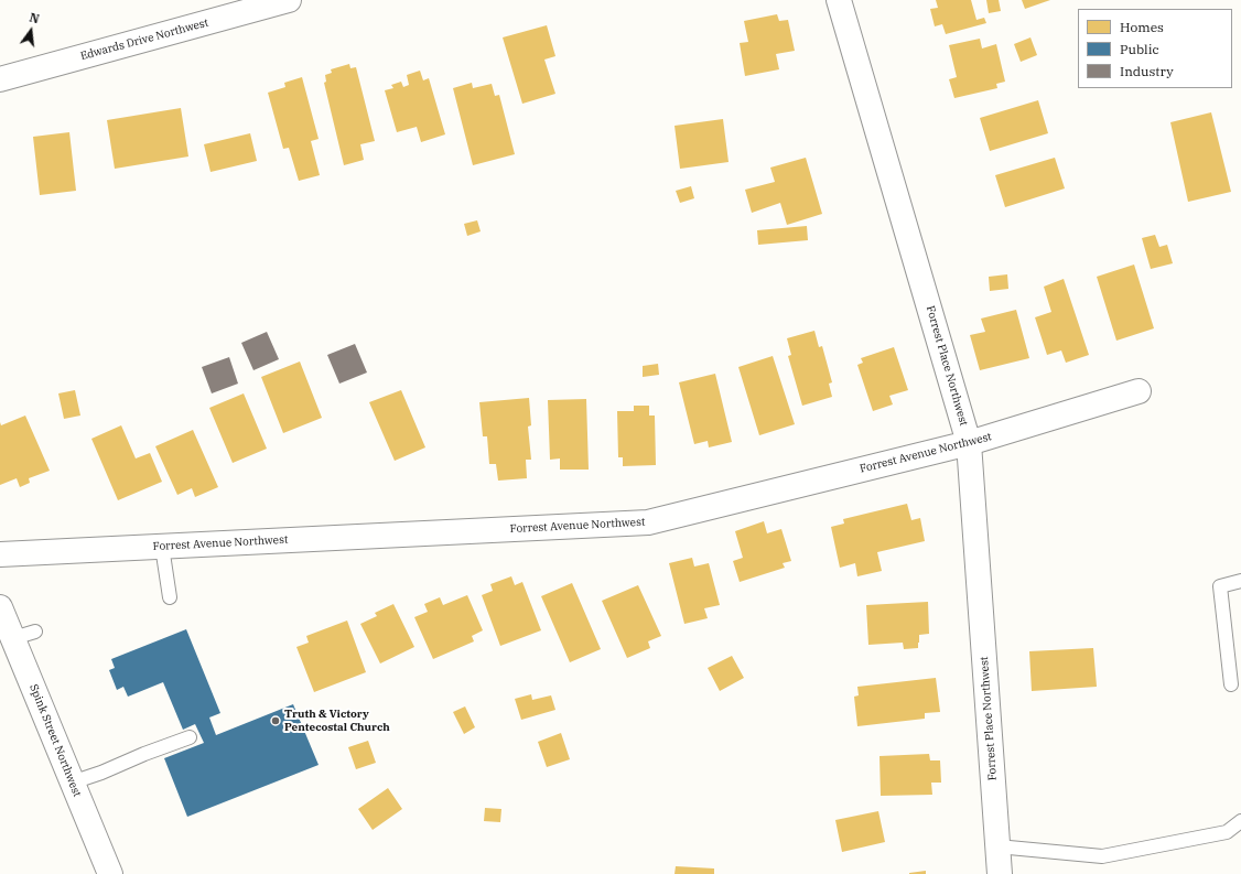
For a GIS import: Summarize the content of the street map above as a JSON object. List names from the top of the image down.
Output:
{
  "streets": {
    "street": [
      "Edwards Drive Northwest",
      "Forrest Place Northwest",
      "Forrest Avenue Northwest",
      "Spink Street Northwest"
    ]
  },
  "crossings": [
    ["Forrest Place Northwest", "Forrest Avenue Northwest"]
  ],
  "places": ["Truth & Victory Pentecostal Church"],
  "legend": ["Homes", "Public", "Industry"],
  "north": "top"
}
